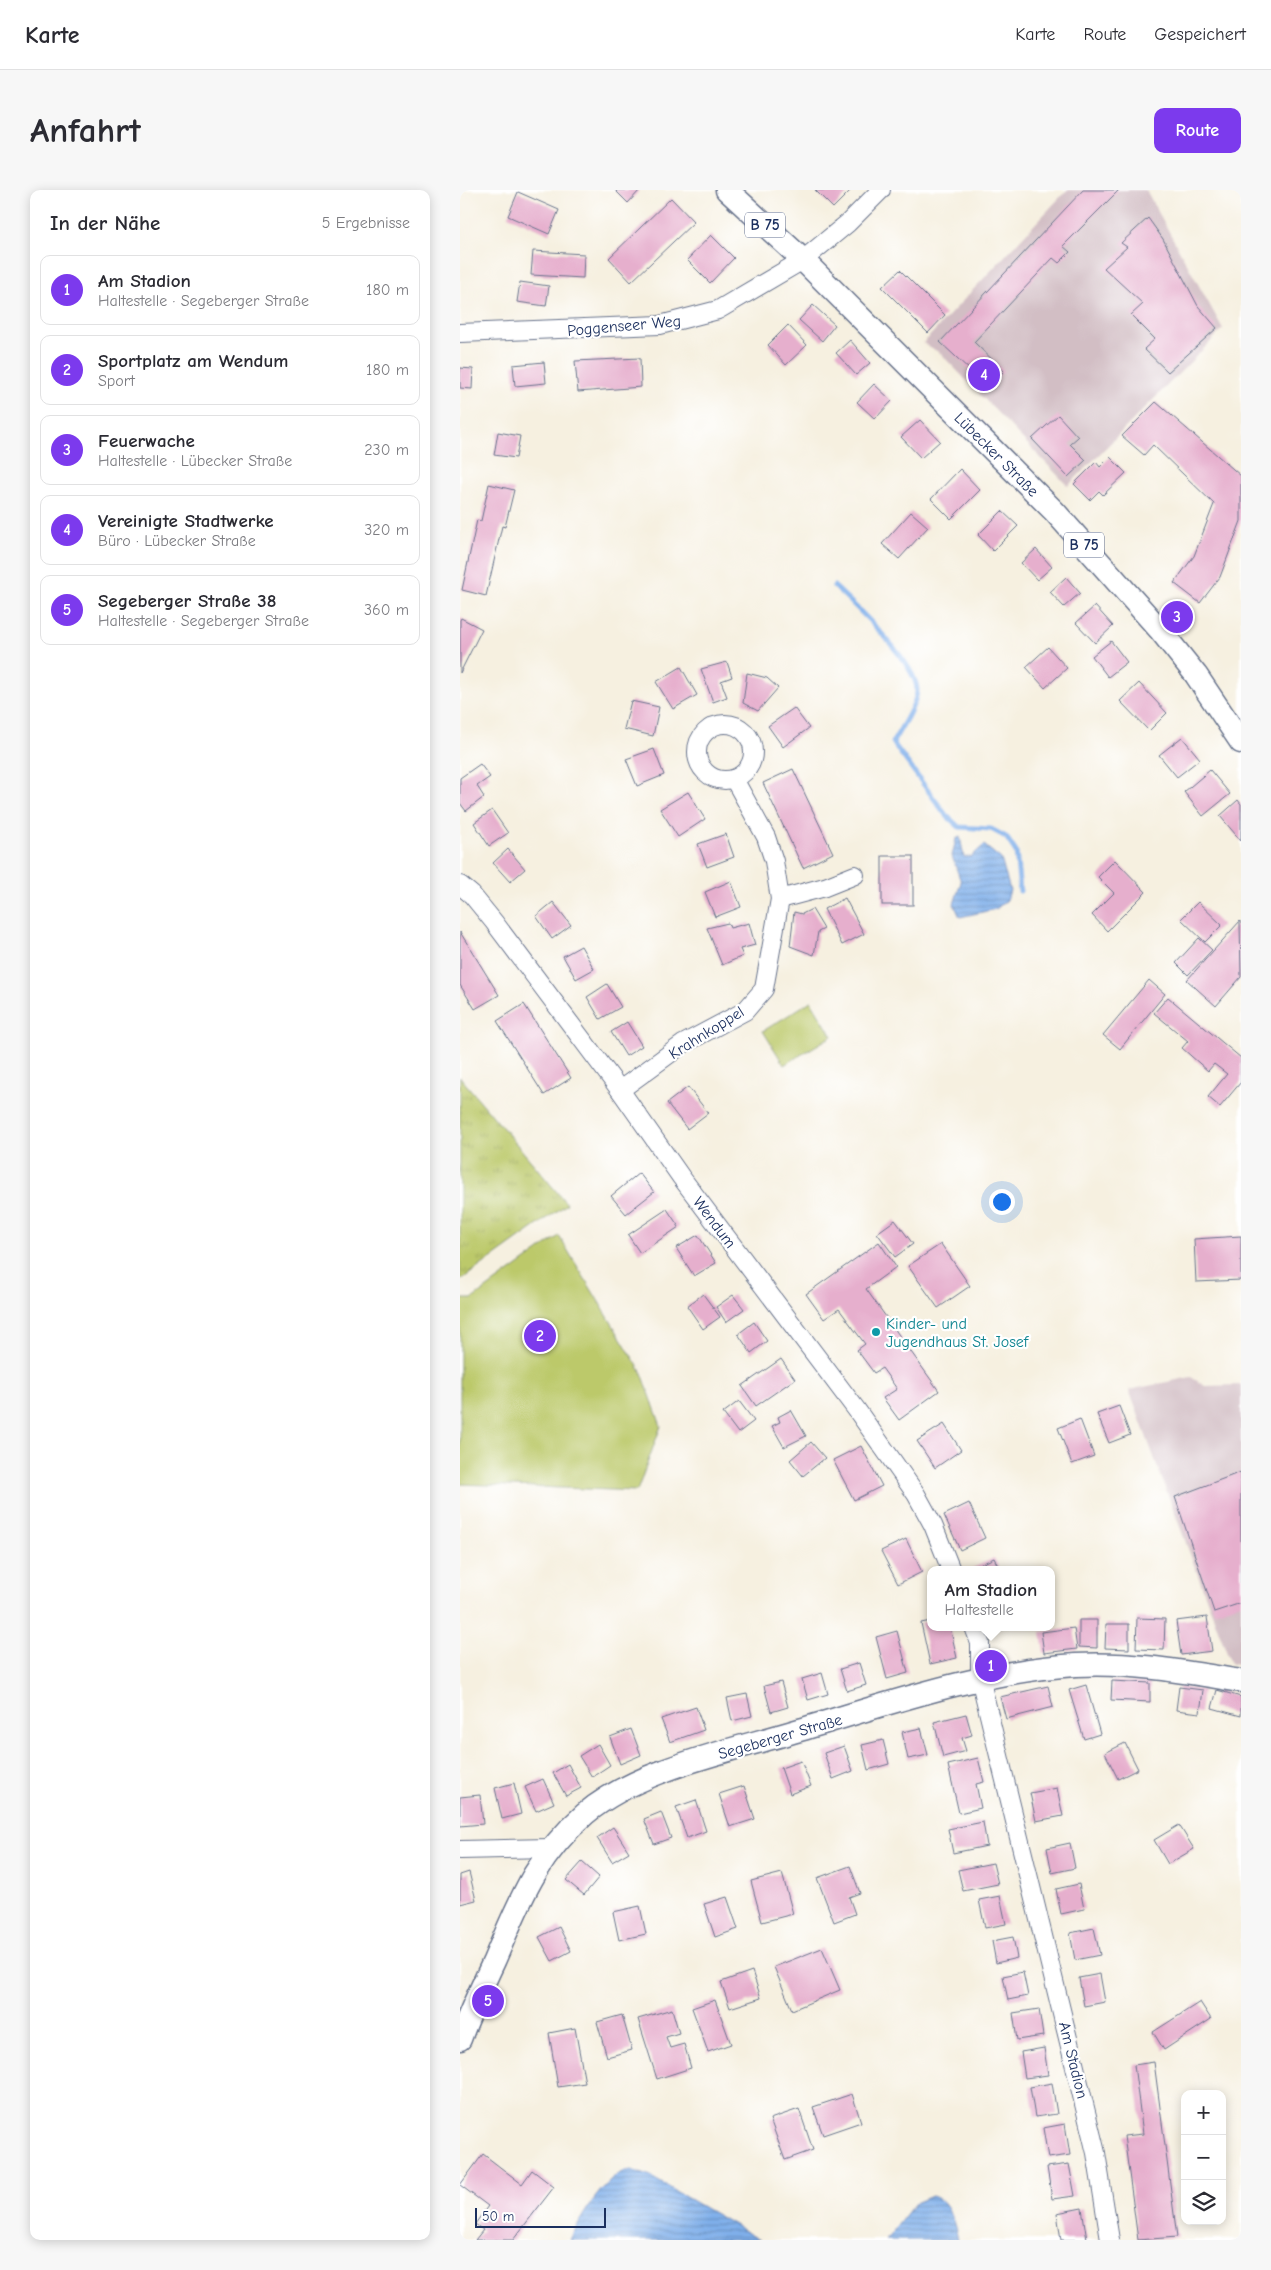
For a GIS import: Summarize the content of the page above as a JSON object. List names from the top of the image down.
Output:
{
  "streets": {
    "main road": ["B 75", "Lübecker Straße", "Segeberger Straße"],
    "street": [
      "Poggenseer Weg",
      "Krahnkoppel",
      "Wendum",
      "Am Stadion"
    ]
  },
  "crossings": [
    ["Poggenseer Weg", "Lübecker Straße"],
    ["Krahnkoppel", "Wendum"],
    ["Segeberger Straße", "Am Stadion"]
  ],
  "places": ["Kinder- und Jugendhaus St. Josef"],
  "scale_bar": "50 m",
  "page": {
    "header": "Karte",
    "nav": ["Karte", "Route", "Gespeichert"],
    "buttons": "Route",
    "title": "Anfahrt",
    "heading": ["In der Nähe", "5 Ergebnisse"],
    "list": [
      {
        "mark": "1",
        "name": "Am Stadion",
        "note": "Haltestelle · Segeberger Straße",
        "value": "180 m"
      },
      {
        "mark": "2",
        "name": "Sportplatz am Wendum",
        "note": "Sport",
        "value": "180 m"
      },
      {
        "mark": "3",
        "name": "Feuerwache",
        "note": "Haltestelle · Lübecker Straße",
        "value": "230 m"
      },
      {
        "mark": "4",
        "name": "Vereinigte Stadtwerke",
        "note": "Büro · Lübecker Straße",
        "value": "320 m"
      },
      {
        "mark": "5",
        "name": "Segeberger Straße 38",
        "note": "Haltestelle · Segeberger Straße",
        "value": "360 m"
      }
    ],
    "pins": [
      "4",
      "3",
      "2",
      "1",
      "5"
    ],
    "popup": ["Am Stadion", "Haltestelle"],
    "map_buttons": ["+", "−"],
    "scale": "50 m"
  }
}
